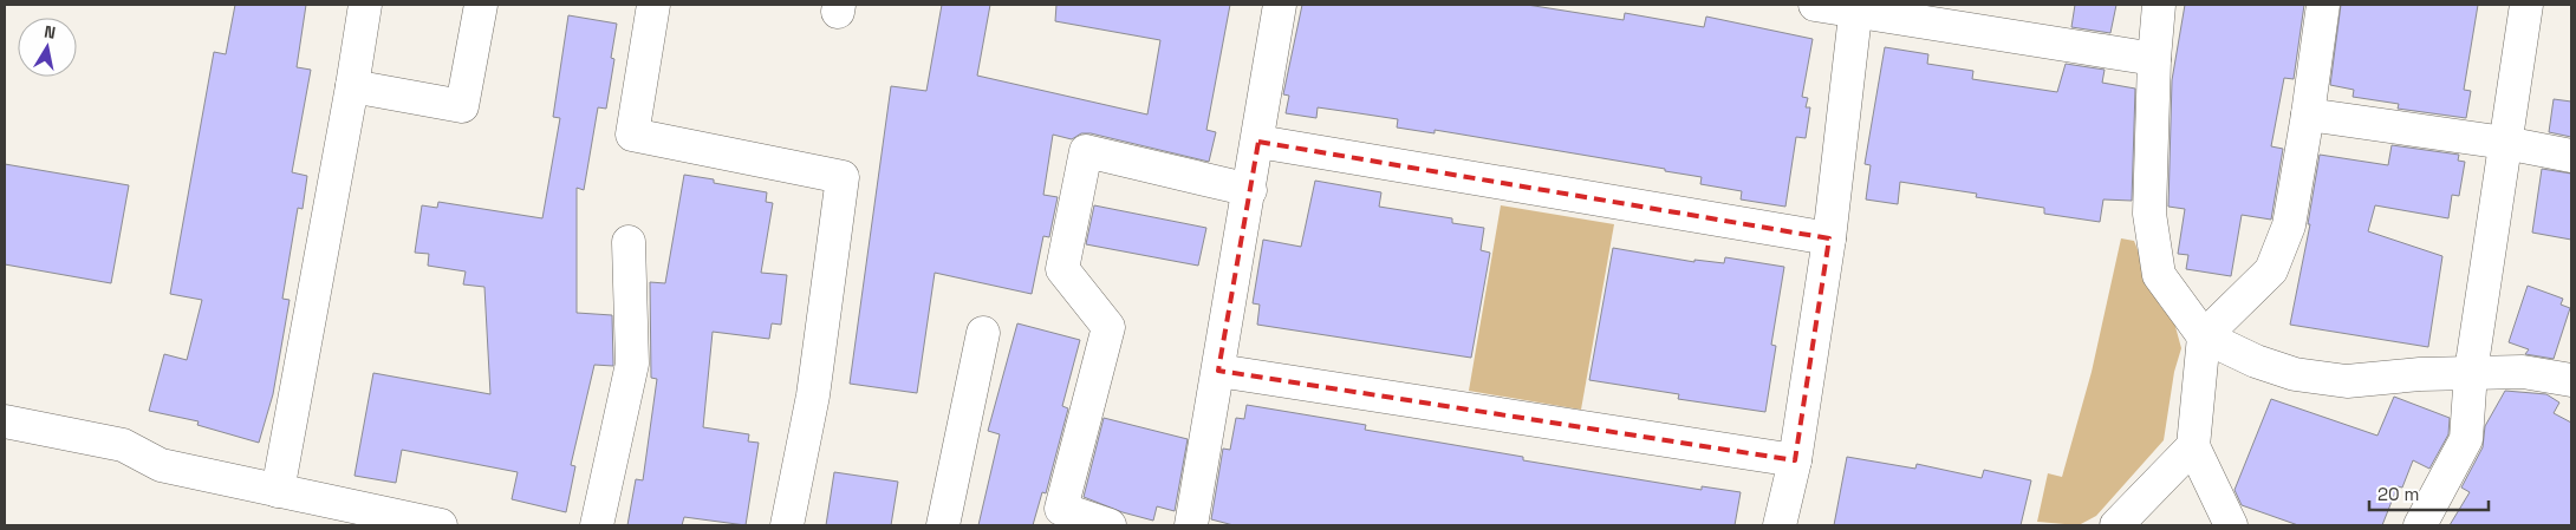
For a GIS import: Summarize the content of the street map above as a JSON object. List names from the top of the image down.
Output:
{
  "scale_bar": "20 m",
  "north": "top"
}
